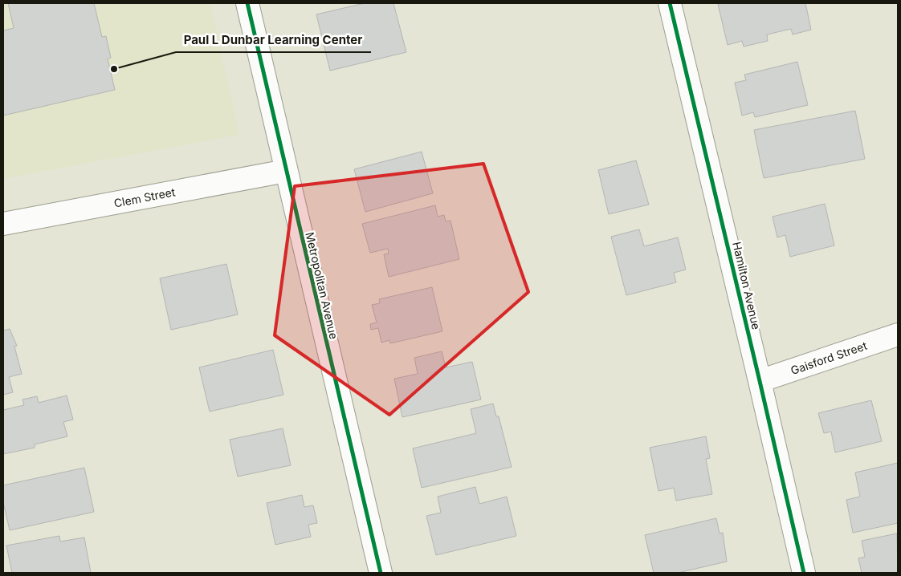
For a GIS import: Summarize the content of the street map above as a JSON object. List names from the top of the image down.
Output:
{
  "streets": {
    "street": [
      "Clem Street",
      "Metropolitan Avenue",
      "Hamilton Avenue",
      "Gaisford Street"
    ]
  },
  "crossings": [
    ["Clem Street", "Metropolitan Avenue"],
    ["Hamilton Avenue", "Gaisford Street"]
  ],
  "places": ["Paul L Dunbar Learning Center"]
}
